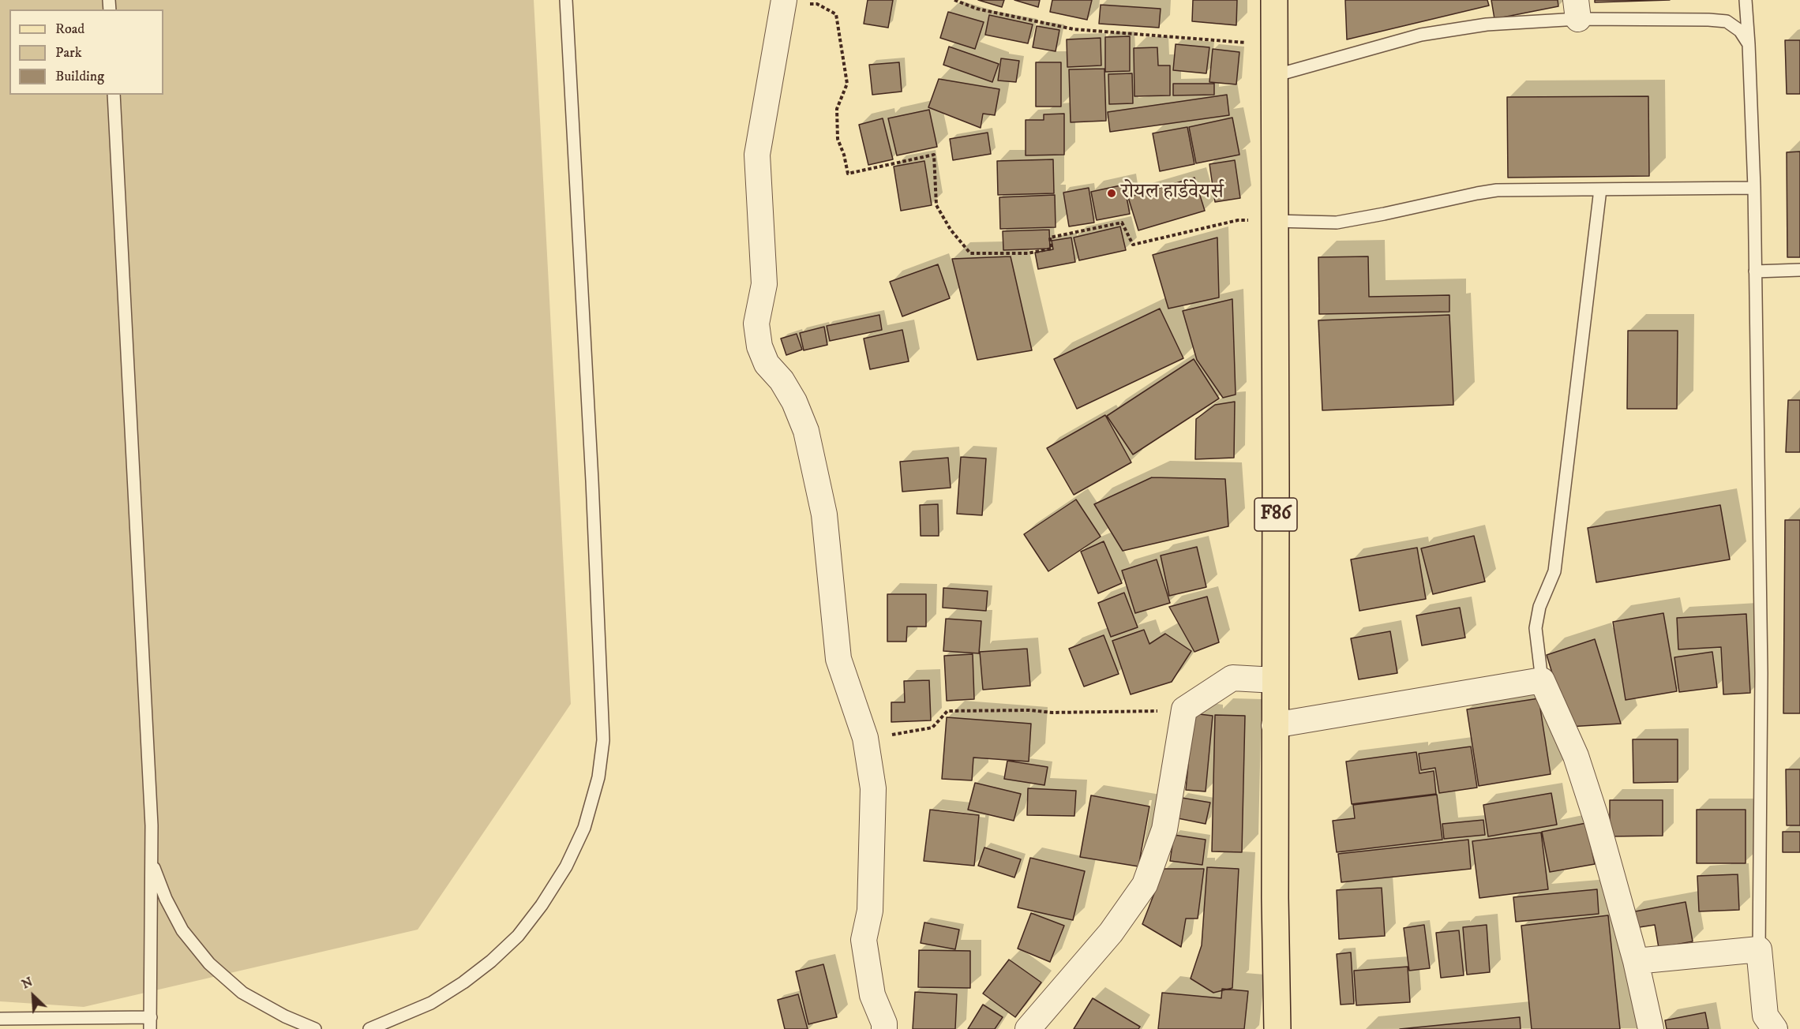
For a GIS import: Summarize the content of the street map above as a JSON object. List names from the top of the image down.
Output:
{
  "streets": {
    "main road": ["F86"]
  },
  "places": ["रोयल हार्डवेयर्स"],
  "legend": ["Road", "Park", "Building"],
  "north": "top left"
}
